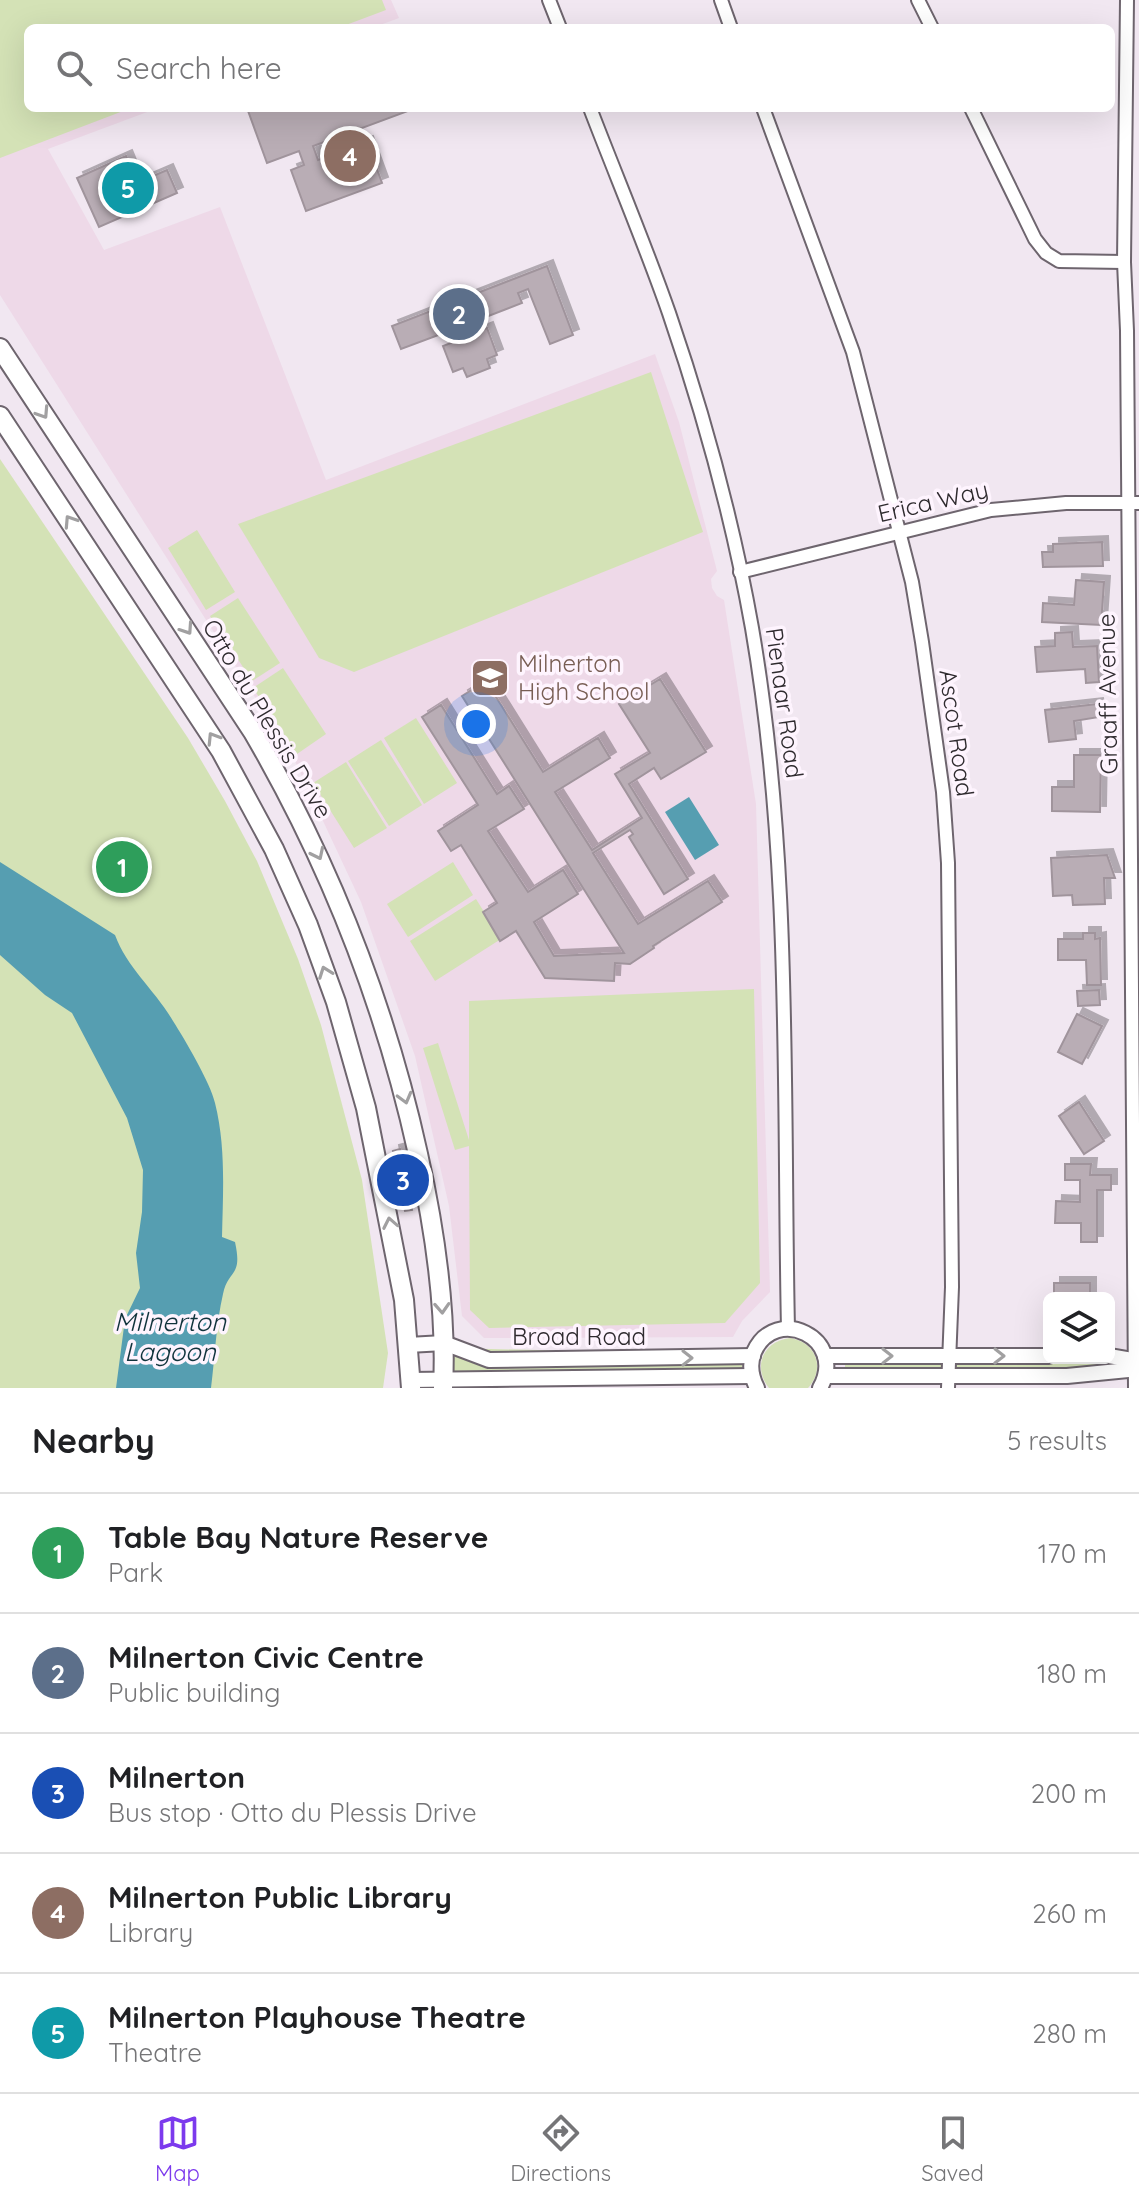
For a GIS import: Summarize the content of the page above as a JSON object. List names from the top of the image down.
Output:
{
  "streets": {
    "main road": ["Otto du Plessis Drive"],
    "street": [
      "Erica Way",
      "Graaff Avenue",
      "Pienaar Road",
      "Ascot Road",
      "Broad Road"
    ]
  },
  "crossings": [
    ["Erica Way", "Graaff Avenue"],
    ["Erica Way", "Pienaar Road"],
    ["Erica Way", "Ascot Road"],
    ["Otto du Plessis Drive", "Broad Road"]
  ],
  "water": ["Milnerton Lagoon"],
  "places": {
    "school or university": ["Milnerton High School"]
  },
  "page": {
    "search": "Search here",
    "pins": [
      "4",
      "5",
      "2",
      "1",
      "3"
    ],
    "heading": ["Nearby", "5 results"],
    "list": [
      {
        "mark": "1",
        "name": "Table Bay Nature Reserve",
        "note": "Park",
        "value": "170 m"
      },
      {
        "mark": "2",
        "name": "Milnerton Civic Centre",
        "note": "Public building",
        "value": "180 m"
      },
      {
        "mark": "3",
        "name": "Milnerton",
        "note": "Bus stop · Otto du Plessis Drive",
        "value": "200 m"
      },
      {
        "mark": "4",
        "name": "Milnerton Public Library",
        "note": "Library",
        "value": "260 m"
      },
      {
        "mark": "5",
        "name": "Milnerton Playhouse Theatre",
        "note": "Theatre",
        "value": "280 m"
      }
    ],
    "nav": ["Map", "Directions", "Saved"]
  }
}
